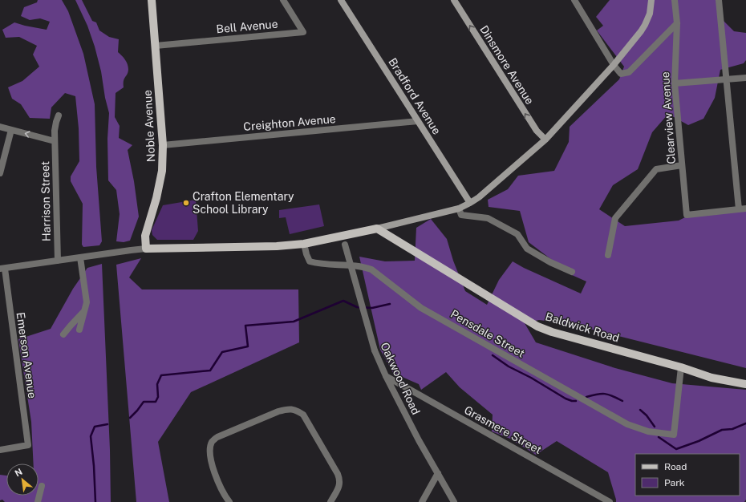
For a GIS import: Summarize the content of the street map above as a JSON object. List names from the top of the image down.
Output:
{
  "streets": {
    "main road": [
      "Dinsmore Avenue",
      "Bradford Avenue",
      "Noble Avenue",
      "Baldwick Road"
    ],
    "street": [
      "Bell Avenue",
      "Clearview Avenue",
      "Creighton Avenue",
      "Harrison Street",
      "Pensdale Street",
      "Emerson Avenue",
      "Oakwood Road",
      "Grasmere Street"
    ]
  },
  "crossings": [
    ["Bell Avenue", "Noble Avenue"],
    ["Bradford Avenue", "Creighton Avenue"],
    ["Creighton Avenue", "Noble Avenue"],
    ["Baldwick Road", "Pensdale Street"],
    ["Oakwood Road", "Grasmere Street"]
  ],
  "one_way": ["Dinsmore Avenue"],
  "places": ["Crafton Elementary School Library"],
  "legend": ["Road", "Park"],
  "north": "top left"
}
